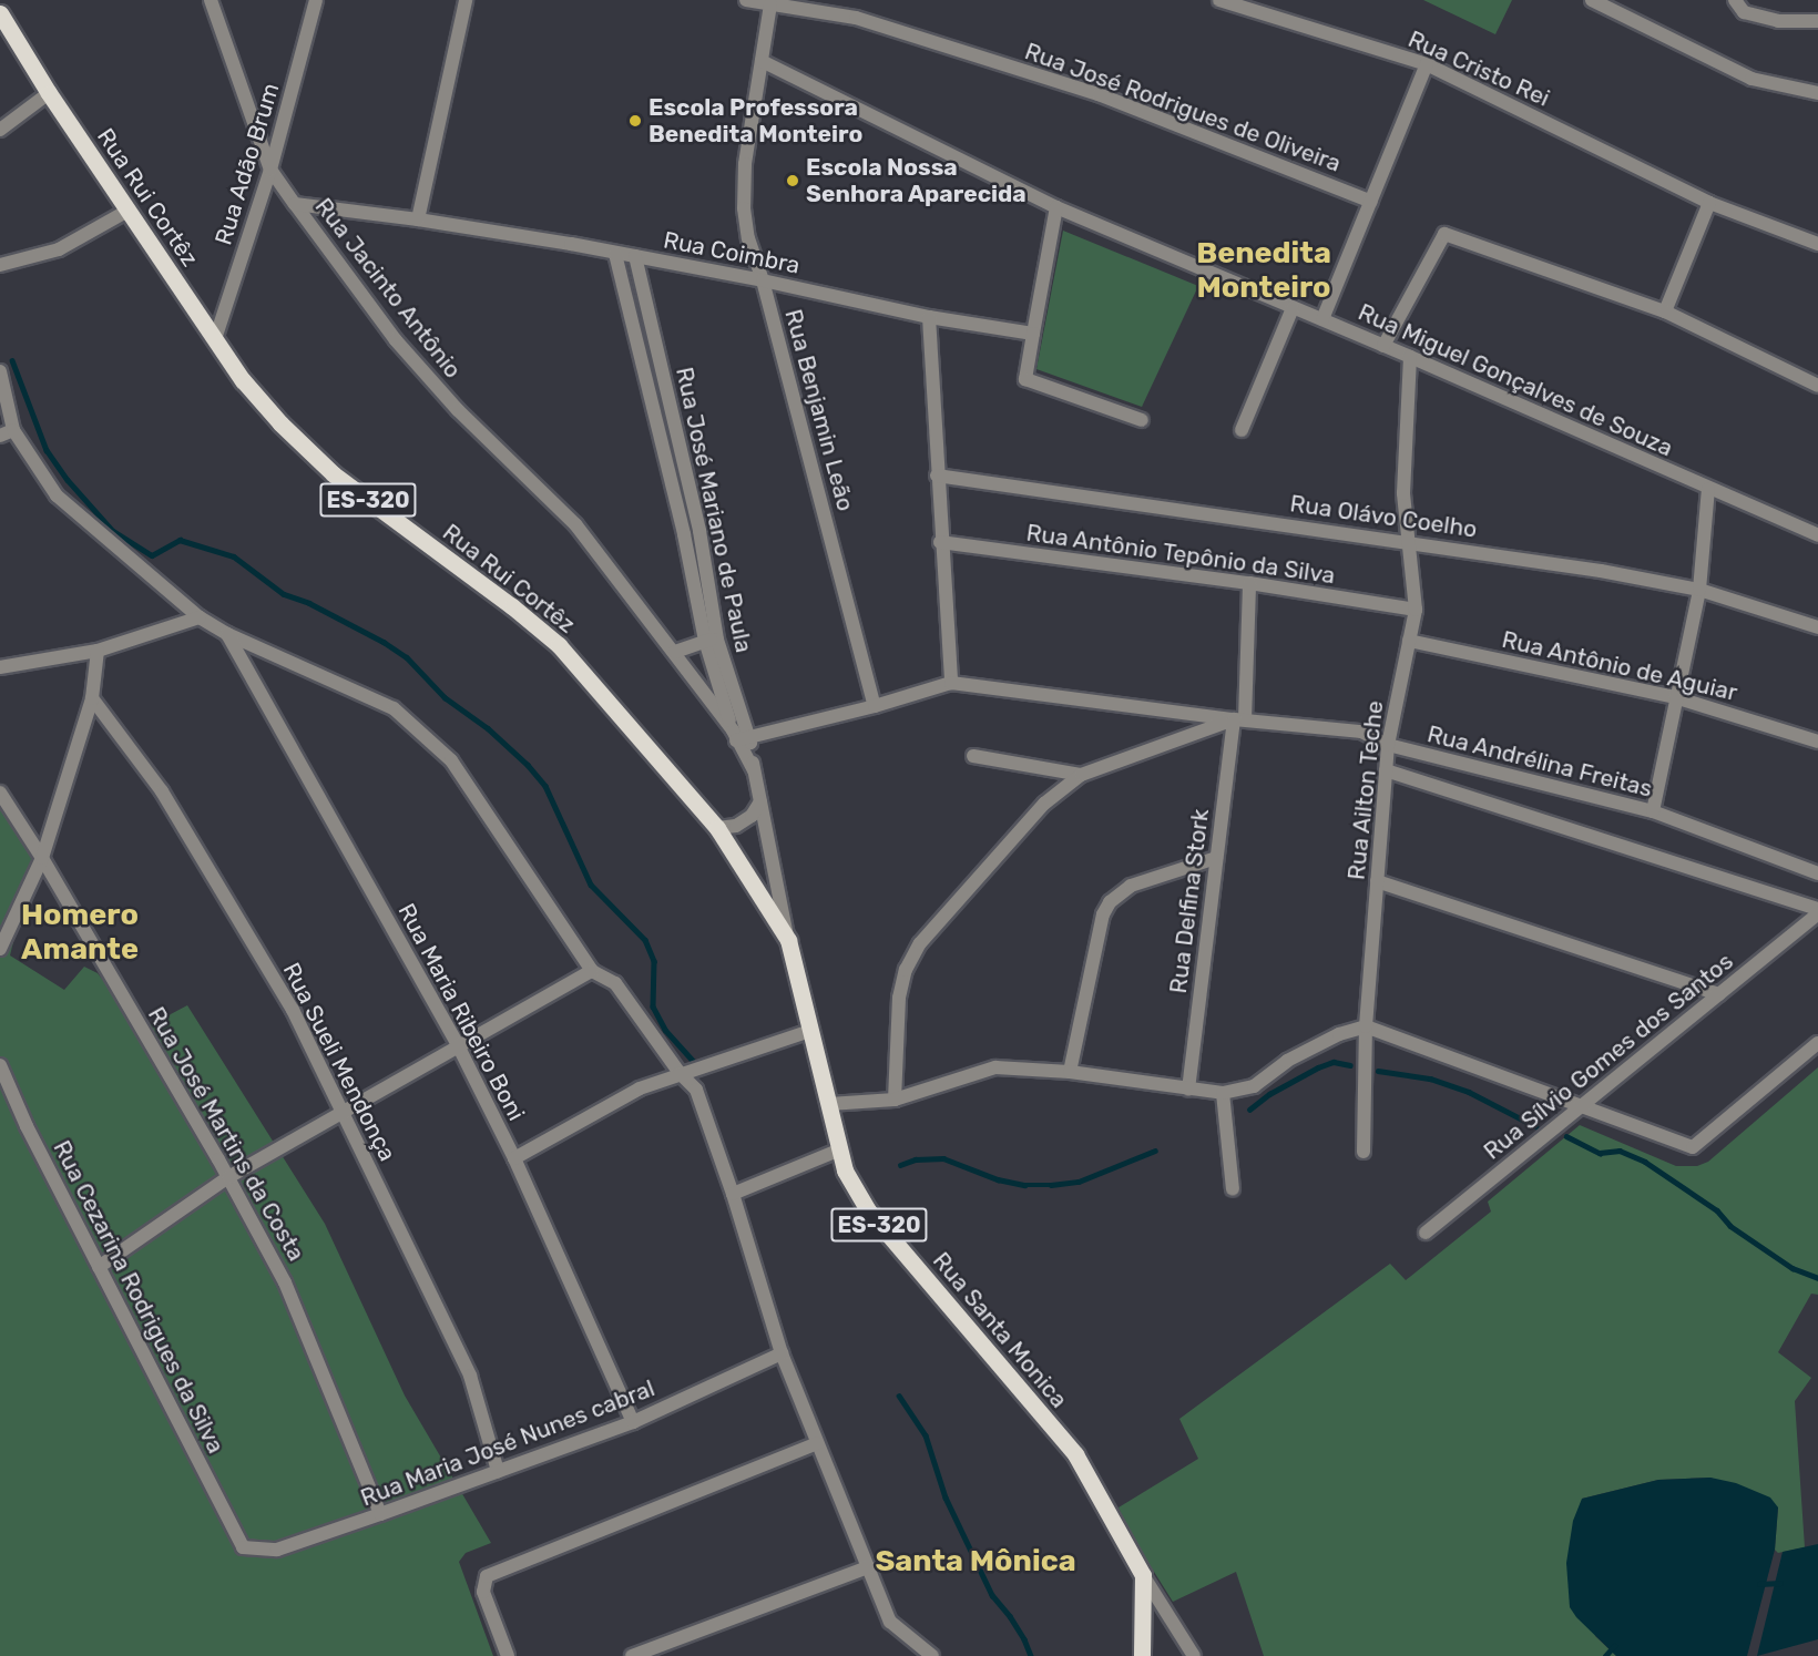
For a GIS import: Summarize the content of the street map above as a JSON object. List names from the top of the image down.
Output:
{
  "streets": {
    "main road": ["Rua Rui Cortêz", "ES-320", "Rua Santa Monica"],
    "street": [
      "Rua Cristo Rei",
      "Rua José Rodrigues de Oliveira",
      "Rua Adão Brum",
      "Rua Coimbra",
      "Rua Jacinto Antônio",
      "Rua Miguel Gonçalves de Souza",
      "Rua Benjamin Leão",
      "Rua José Mariano de Paula",
      "Rua Olávo Coelho",
      "Rua Antônio Tepônio da Silva",
      "Rua Antônio de Aguiar",
      "Rua Andrélina Freitas",
      "Rua Ailton Teche",
      "Rua Delfina Stork",
      "Rua Maria Ribeiro Boni",
      "Rua Sílvio Gomes dos Santos",
      "Rua Sueli Mendonça",
      "Rua José Martins da Costa",
      "Rua Cezarina Rodrigues da Silva",
      "Rua Maria José Nunes cabral"
    ]
  },
  "crossings": [
    ["Rua José Rodrigues de Oliveira", "Rua Benjamin Leão"],
    ["Rua Adão Brum", "Rua Rui Cortêz"],
    ["Rua Adão Brum", "Rua Jacinto Antônio"],
    ["Rua Rui Cortêz", "Rua Santa Monica"],
    ["Rua Coimbra", "Rua Jacinto Antônio"],
    ["Rua Coimbra", "Rua Benjamin Leão"],
    ["Rua Coimbra", "Rua José Mariano de Paula"],
    ["Rua Jacinto Antônio", "Rua José Mariano de Paula"],
    ["Rua Jacinto Antônio", "Rua Andrélina Freitas"],
    ["Rua Jacinto Antônio", "Rua Santa Monica"],
    ["Rua Miguel Gonçalves de Souza", "Rua Benjamin Leão"],
    ["Rua Miguel Gonçalves de Souza", "Rua Ailton Teche"],
    ["Rua Benjamin Leão", "Rua Andrélina Freitas"],
    ["Rua José Mariano de Paula", "Rua Andrélina Freitas"],
    ["Rua Olávo Coelho", "Rua Ailton Teche"],
    ["Rua Antônio Tepônio da Silva", "Rua Ailton Teche"],
    ["Rua Antônio de Aguiar", "Rua Ailton Teche"],
    ["Rua Andrélina Freitas", "Rua Ailton Teche"],
    ["Rua Andrélina Freitas", "Rua Delfina Stork"],
    ["Rua Andrélina Freitas", "Rua Sílvio Gomes dos Santos"],
    ["Rua Maria Ribeiro Boni", "Rua Maria José Nunes cabral"],
    ["Rua Sueli Mendonça", "Rua Maria José Nunes cabral"],
    ["Rua José Martins da Costa", "Rua Maria José Nunes cabral"],
    ["Rua Cezarina Rodrigues da Silva", "Rua Maria José Nunes cabral"]
  ],
  "districts": ["Benedita Monteiro", "Homero Amante", "Santa Mônica"],
  "places": ["Escola Professora Benedita Monteiro", "Escola Nossa Senhora Aparecida"]
}
